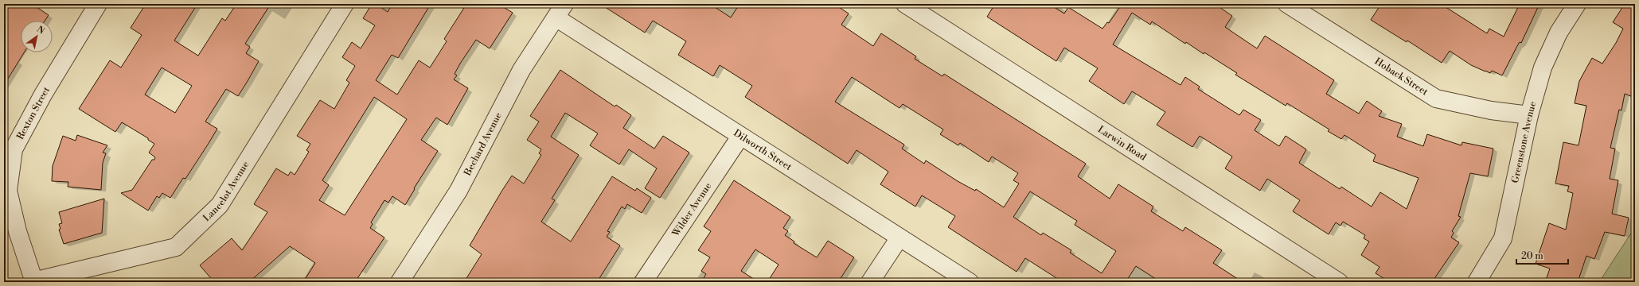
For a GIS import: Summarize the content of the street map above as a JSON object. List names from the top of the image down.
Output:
{
  "streets": {
    "street": [
      "Hoback Street",
      "Rexton Street",
      "Greenstone Avenue",
      "Larwin Road",
      "Bechard Avenue",
      "Dilworth Street",
      "Lancelot Avenue",
      "Wilder Avenue"
    ]
  },
  "crossings": [
    ["Hoback Street", "Greenstone Avenue"],
    ["Rexton Street", "Lancelot Avenue"],
    ["Bechard Avenue", "Dilworth Street"],
    ["Dilworth Street", "Wilder Avenue"]
  ],
  "scale_bar": "20 m",
  "north": "top right"
}
